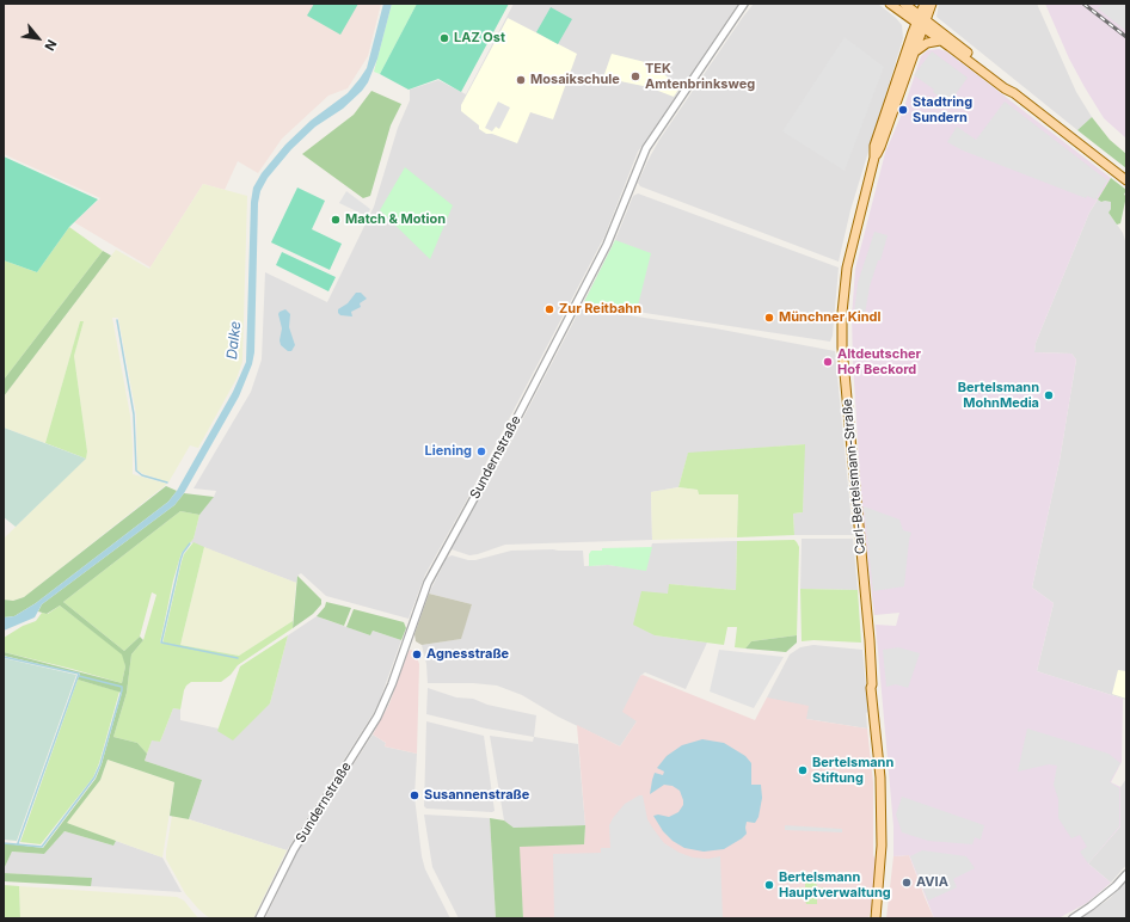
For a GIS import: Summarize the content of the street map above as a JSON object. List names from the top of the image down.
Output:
{
  "streets": {
    "main road": ["Carl-Bertelsmann-Straße"],
    "street": ["Sundernstraße"]
  },
  "water": ["Dalke"],
  "places": [
    "LAZ Ost",
    "TEK Amtenbrinksweg",
    "Mosaikschule",
    "Stadtring Sundern",
    "Match & Motion",
    "Zur Reitbahn",
    "Münchner Kindl",
    "Altdeutscher Hof Beckord",
    "Bertelsmann MohnMedia",
    "Liening",
    "Agnesstraße",
    "Bertelsmann Stiftung",
    "Susannenstraße",
    "AVIA",
    "Bertelsmann Hauptverwaltung"
  ],
  "north": "bottom right"
}
